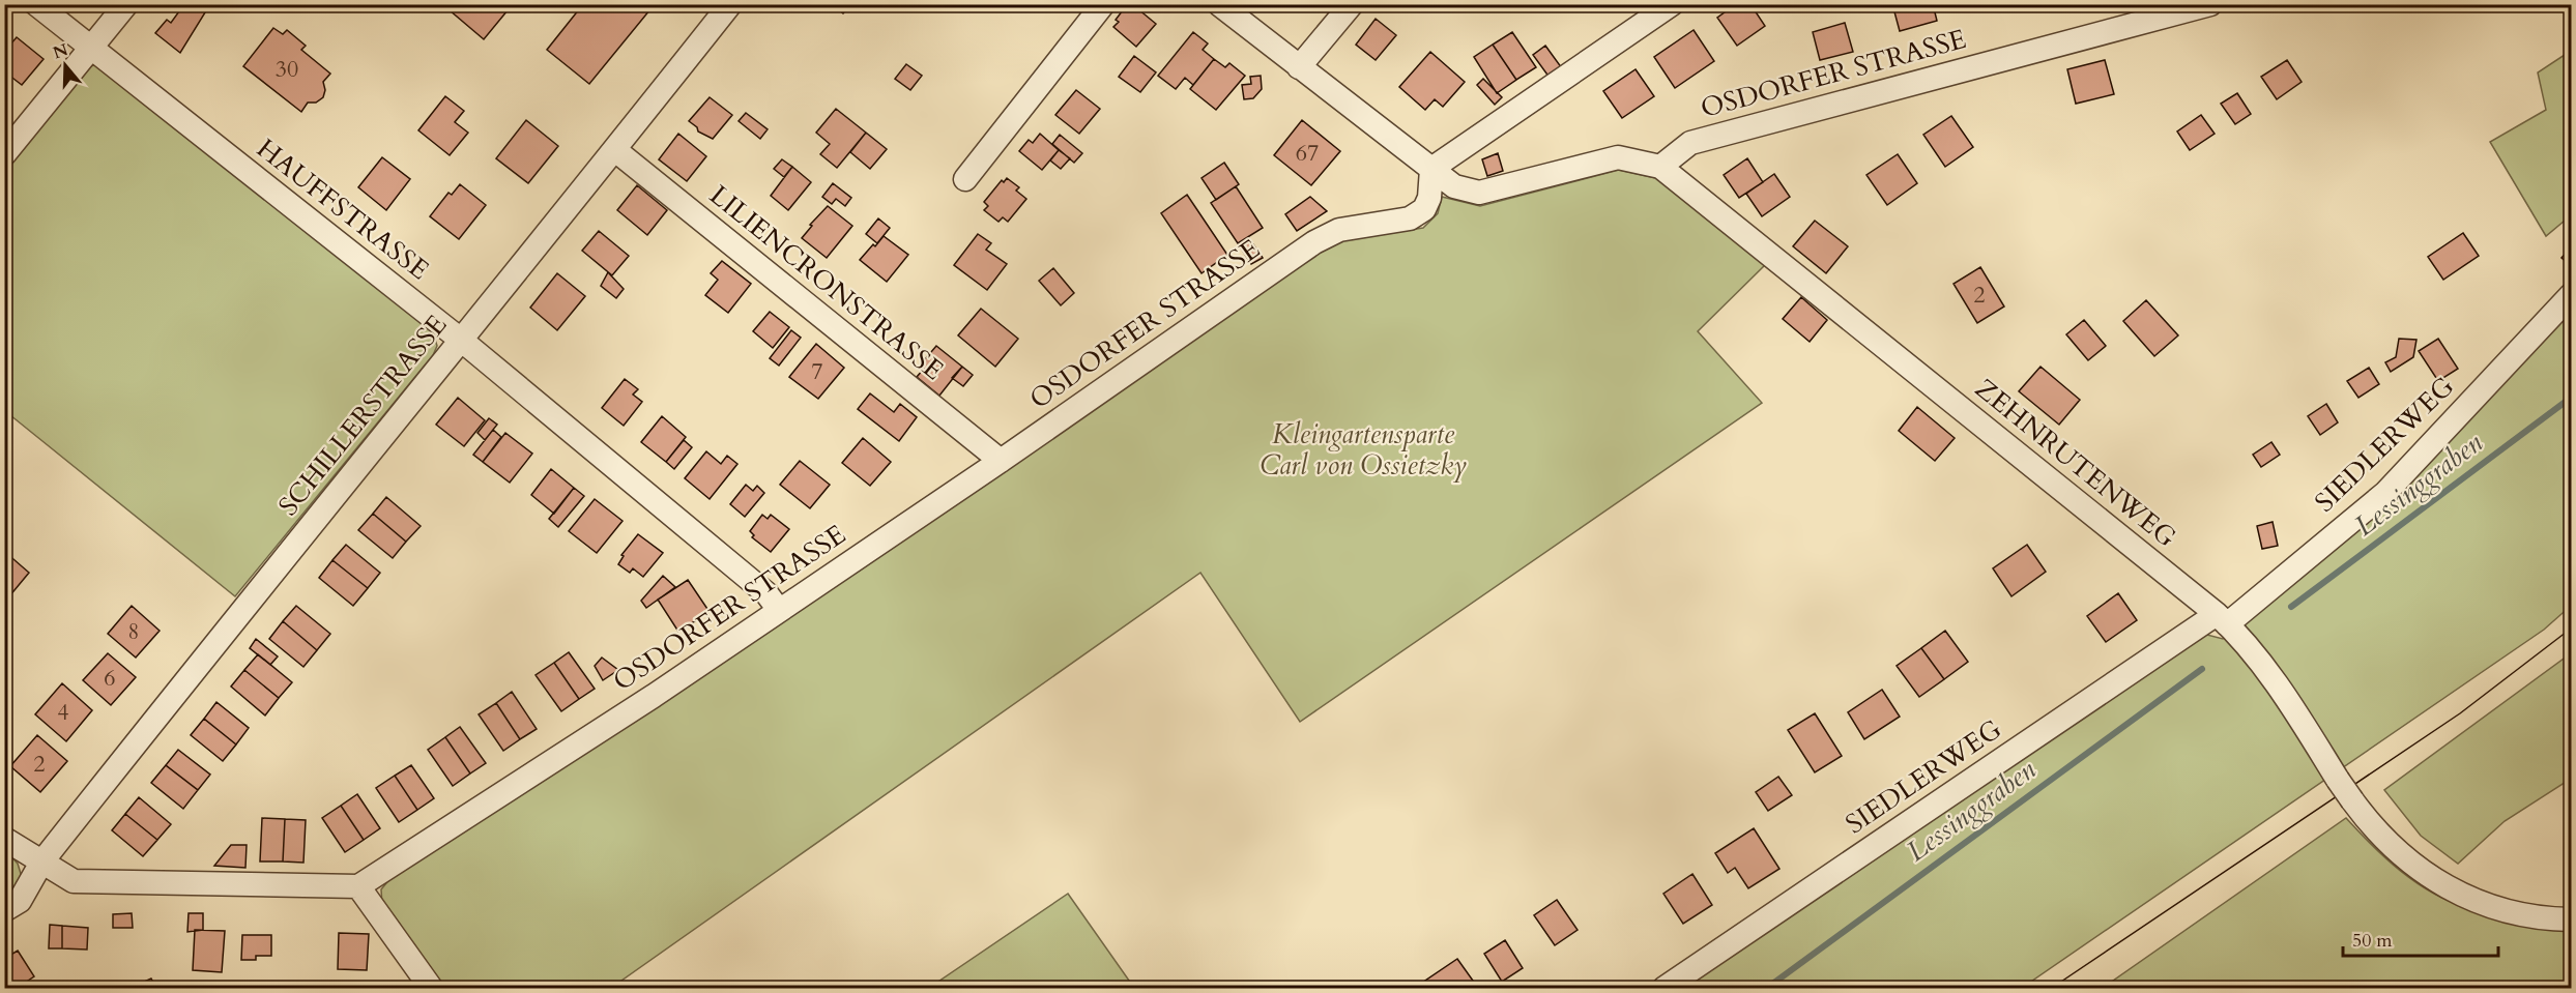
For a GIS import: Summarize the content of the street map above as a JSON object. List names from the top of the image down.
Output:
{
  "streets": {
    "street": [
      "OSDORFER STRASSE",
      "HAUFFSTRASSE",
      "LILIENCRONSTRASSE",
      "SCHILLERSTRASSE",
      "SIEDLERWEG",
      "ZEHNRUTENWEG"
    ]
  },
  "crossings": [
    ["OSDORFER STRASSE", "HAUFFSTRASSE"],
    ["OSDORFER STRASSE", "LILIENCRONSTRASSE"],
    ["OSDORFER STRASSE", "ZEHNRUTENWEG"],
    ["HAUFFSTRASSE", "SCHILLERSTRASSE"],
    ["LILIENCRONSTRASSE", "SCHILLERSTRASSE"],
    ["SIEDLERWEG", "ZEHNRUTENWEG"]
  ],
  "water": ["Lessinggraben"],
  "parks": ["Kleingartensparte Carl von Ossietzky"],
  "house_numbers": [
    "30",
    "67",
    "2",
    "7",
    "8",
    "6",
    "4",
    "2"
  ],
  "scale_bar": "50 m",
  "north": "top"
}
